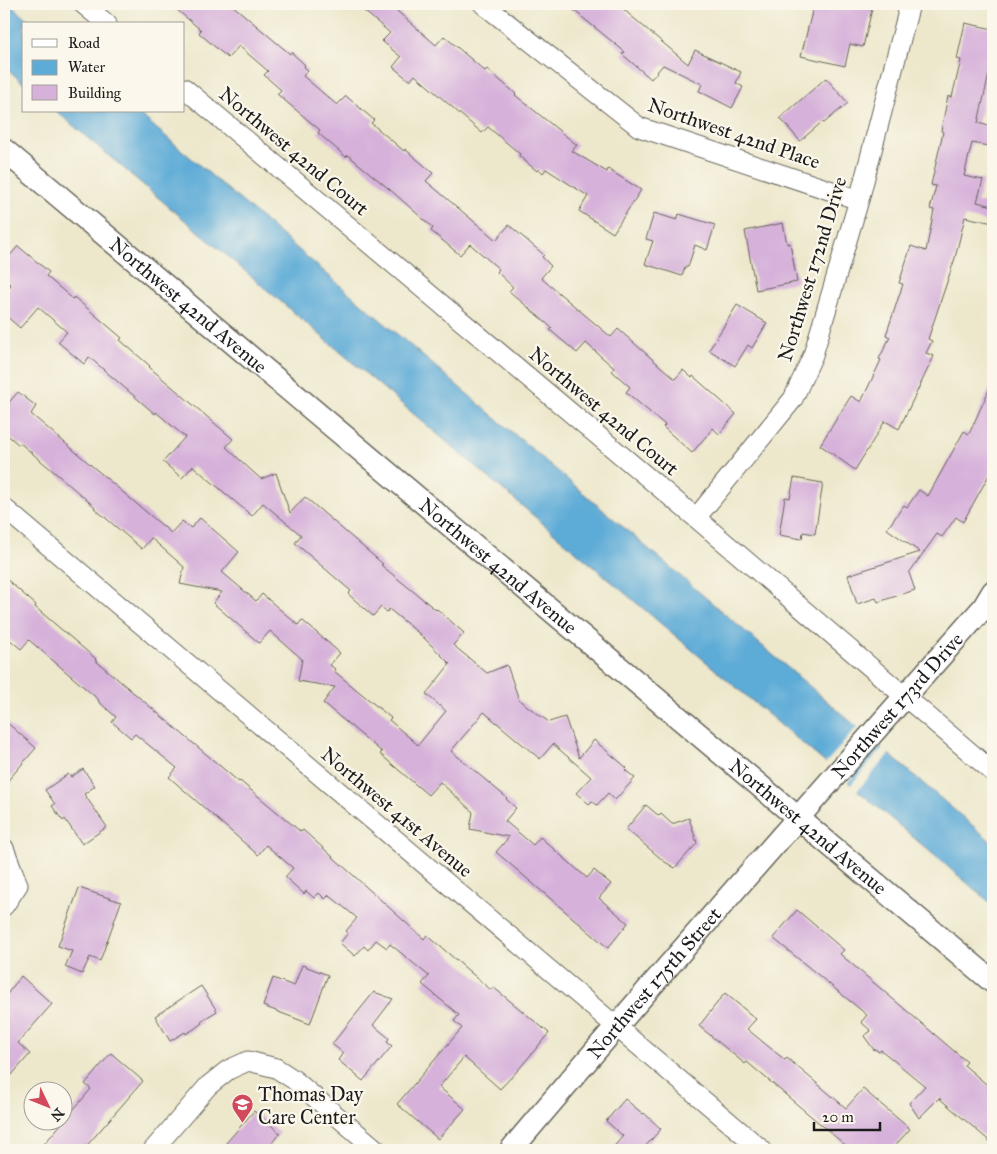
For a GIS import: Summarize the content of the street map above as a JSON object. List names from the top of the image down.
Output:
{
  "streets": {
    "street": [
      "Northwest 42nd Place",
      "Northwest 42nd Court",
      "Northwest 172nd Drive",
      "Northwest 42nd Avenue",
      "Northwest 173rd Drive",
      "Northwest 41st Avenue",
      "Northwest 175th Street"
    ]
  },
  "crossings": [
    ["Northwest 42nd Place", "Northwest 172nd Drive"],
    ["Northwest 42nd Court", "Northwest 172nd Drive"],
    ["Northwest 42nd Court", "Northwest 173rd Drive"],
    ["Northwest 42nd Avenue", "Northwest 173rd Drive"],
    ["Northwest 42nd Avenue", "Northwest 175th Street"],
    ["Northwest 173rd Drive", "Northwest 175th Street"],
    ["Northwest 41st Avenue", "Northwest 175th Street"]
  ],
  "places": {
    "school or university": ["Thomas Day Care Center"]
  },
  "legend": ["Road", "Water", "Building"],
  "scale_bar": "20 m",
  "north": "bottom right"
}
